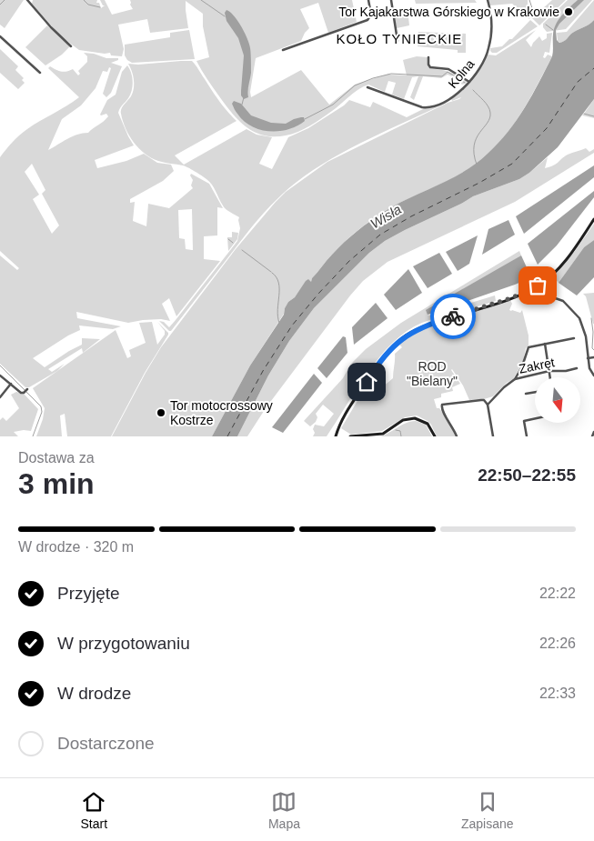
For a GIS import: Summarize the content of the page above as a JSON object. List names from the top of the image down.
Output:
{
  "streets": {
    "street": ["Kolna", "Zakręt"]
  },
  "districts": ["KOŁO TYNIECKIE"],
  "water": ["Wisła"],
  "parks": ["ROD \"Bielany\""],
  "places": ["Tor Kajakarstwa Górskiego w Krakowie", "Tor motocrossowy Kostrze"],
  "north": "bottom",
  "page": {
    "heading": ["3 min", "Dostawa za", "22:50–22:55"],
    "bar": "W drodze · 320 m",
    "list": [
      ["Przyjęte", "22:22"],
      ["W przygotowaniu", "22:26"],
      ["W drodze", "22:33"],
      "Dostarczone"
    ],
    "tabs": ["Start", "Mapa", "Zapisane"]
  }
}
